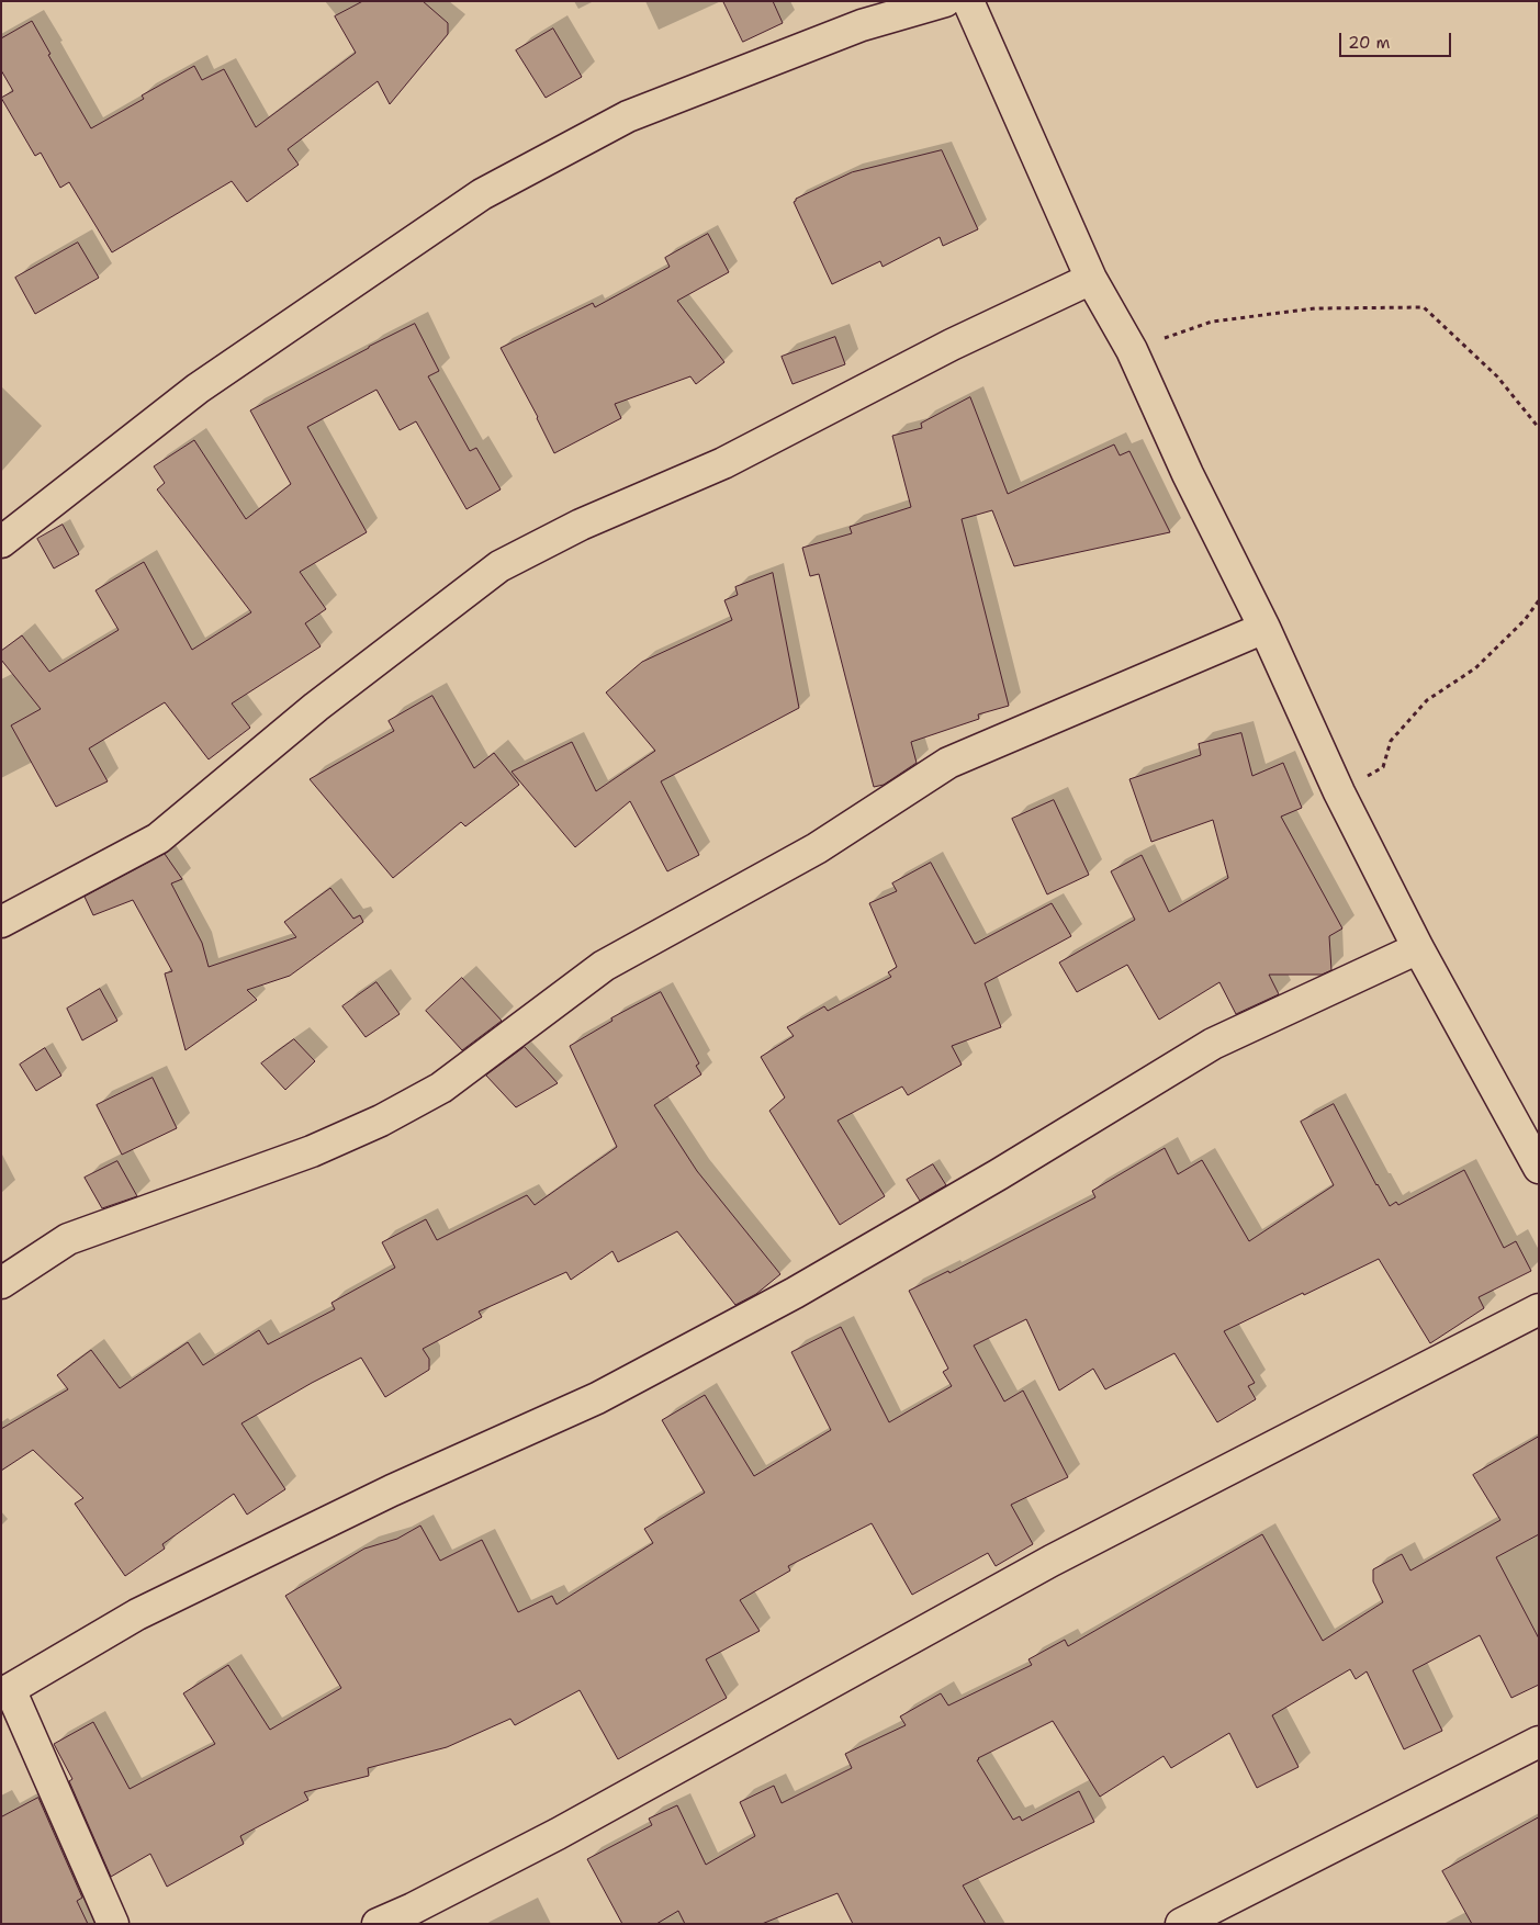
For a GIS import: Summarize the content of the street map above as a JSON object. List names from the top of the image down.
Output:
{
  "scale_bar": "20 m"
}
